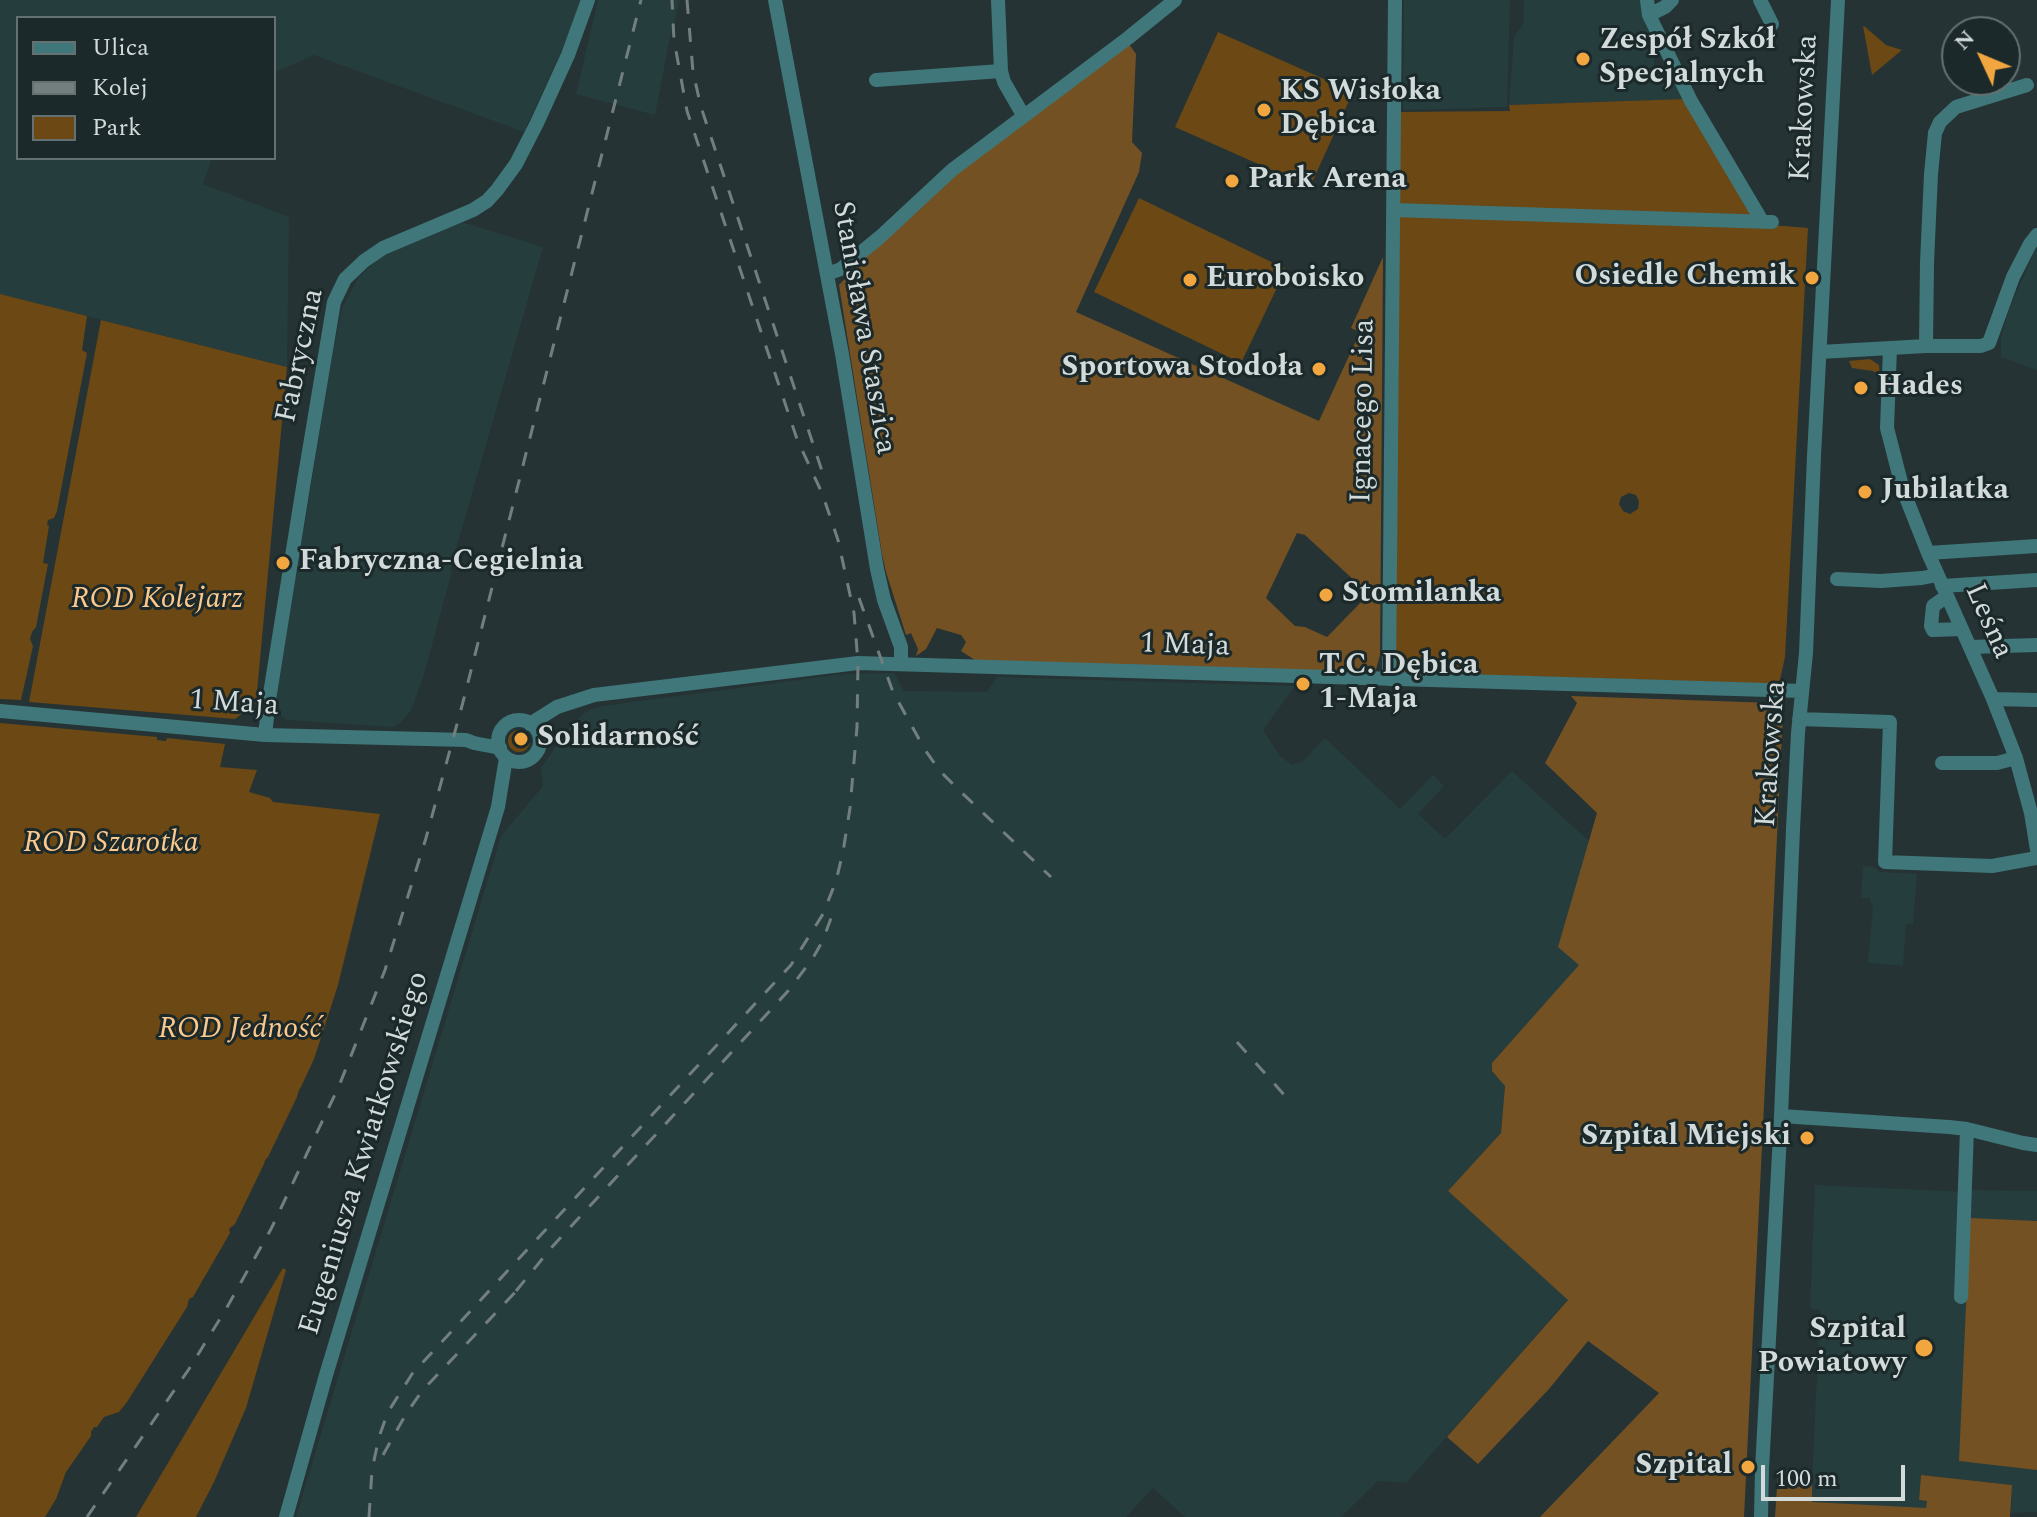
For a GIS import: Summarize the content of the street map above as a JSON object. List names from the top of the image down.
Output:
{
  "streets": {
    "street": [
      "Krakowska",
      "Stanisława Staszica",
      "Fabryczna",
      "Ignacego Lisa",
      "Leśna",
      "1 Maja",
      "Eugeniusza Kwiatkowskiego"
    ]
  },
  "crossings": [
    ["Krakowska", "1 Maja"],
    ["Stanisława Staszica", "1 Maja"],
    ["Fabryczna", "1 Maja"],
    ["Ignacego Lisa", "1 Maja"],
    ["1 Maja", "Eugeniusza Kwiatkowskiego"]
  ],
  "parks": ["ROD Kolejarz", "ROD Szarotka", "ROD Jedność"],
  "places": [
    "Zespół Szkół Specjalnych",
    "KS Wisłoka Dębica",
    "Park Arena",
    "Osiedle Chemik",
    "Euroboisko",
    "Sportowa Stodoła",
    "Hades",
    "Jubilatka",
    "Fabryczna-Cegielnia",
    "Stomilanka",
    "T.C. Dębica 1-Maja",
    "Solidarność",
    "Szpital Miejski",
    "Szpital Powiatowy",
    "Szpital"
  ],
  "legend": ["Ulica", "Kolej", "Park"],
  "scale_bar": "100 m",
  "north": "top left"
}
